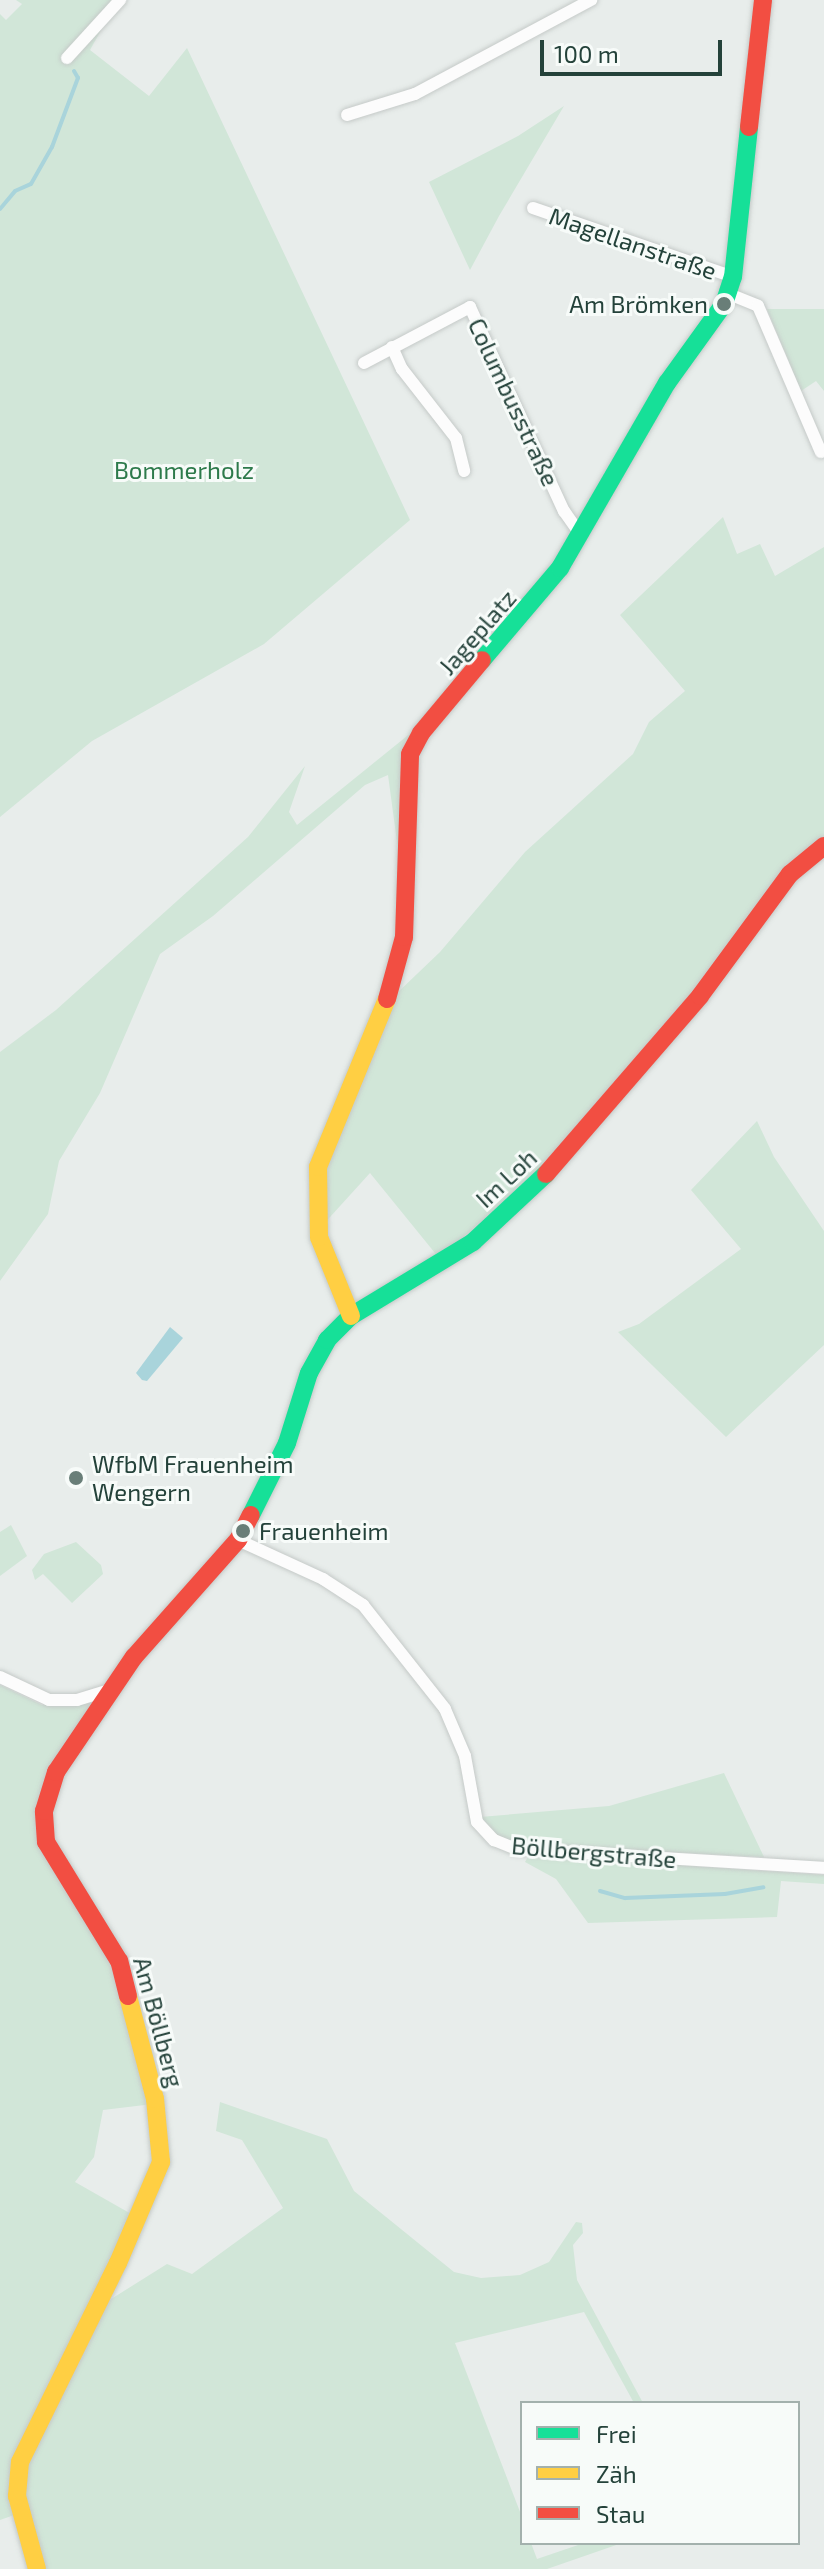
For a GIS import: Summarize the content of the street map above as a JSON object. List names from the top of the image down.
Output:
{
  "streets": {
    "street": [
      "Magellanstraße",
      "Columbusstraße",
      "Jageplatz",
      "Im Loh",
      "Böllbergstraße",
      "Am Böllberg"
    ]
  },
  "crossings": [
    ["Magellanstraße", "Jageplatz"],
    ["Columbusstraße", "Jageplatz"],
    ["Jageplatz", "Im Loh"],
    ["Im Loh", "Böllbergstraße"],
    ["Im Loh", "Am Böllberg"],
    ["Böllbergstraße", "Am Böllberg"]
  ],
  "parks": ["Bommerholz"],
  "places": ["Am Brömken", "WfbM Frauenheim Wengern", "Frauenheim"],
  "legend": ["Frei", "Zäh", "Stau"],
  "scale_bar": "100 m"
}
